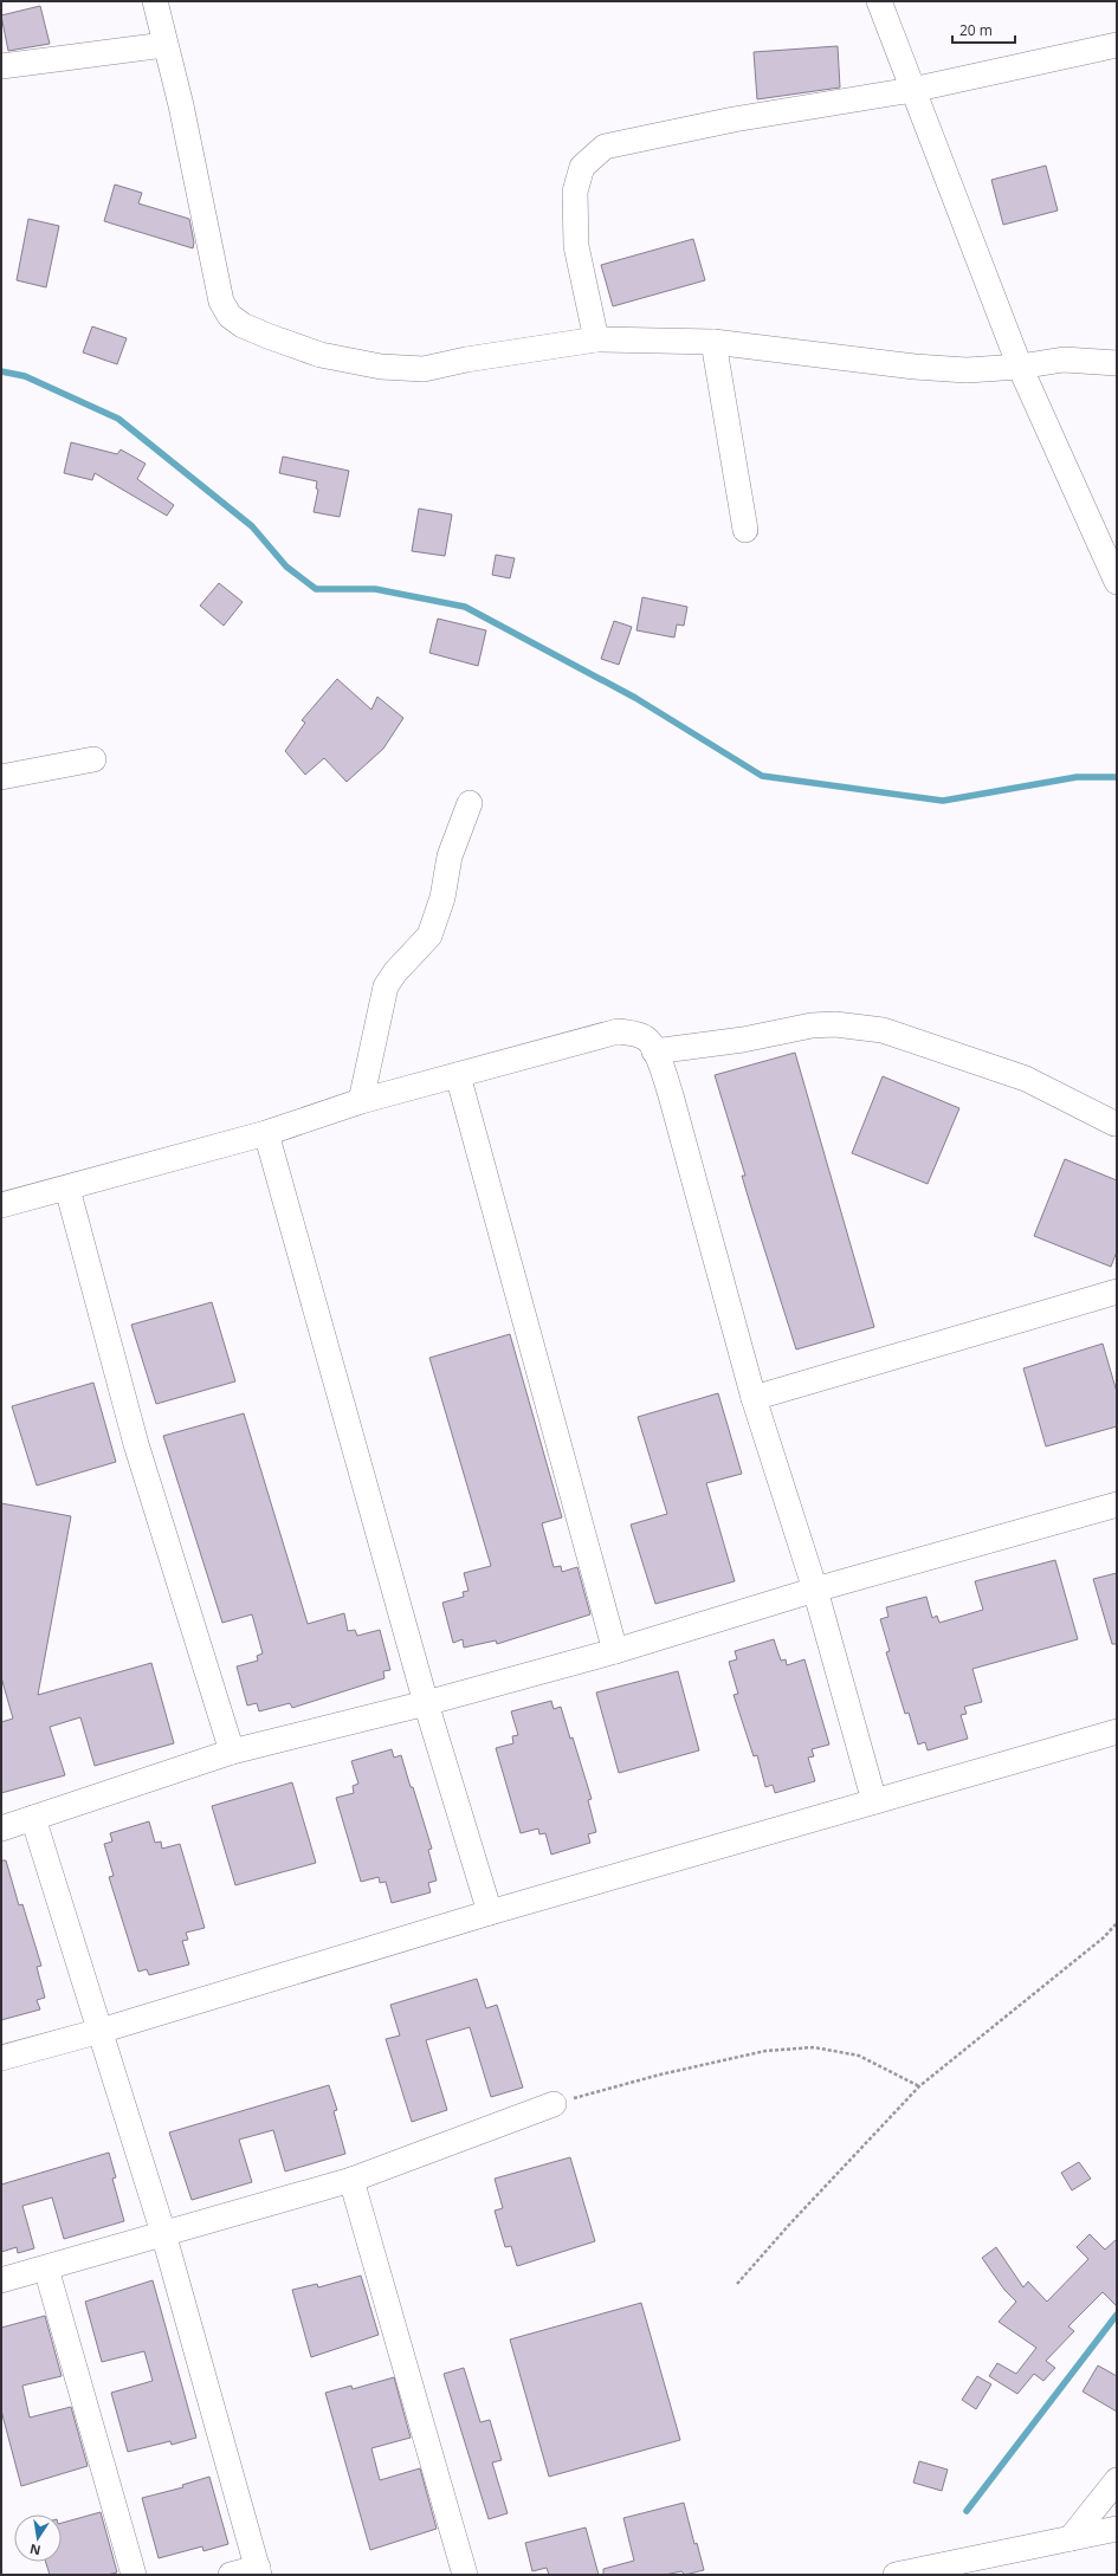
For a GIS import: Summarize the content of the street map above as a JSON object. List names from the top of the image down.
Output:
{
  "scale_bar": "20 m",
  "north": "bottom"
}
